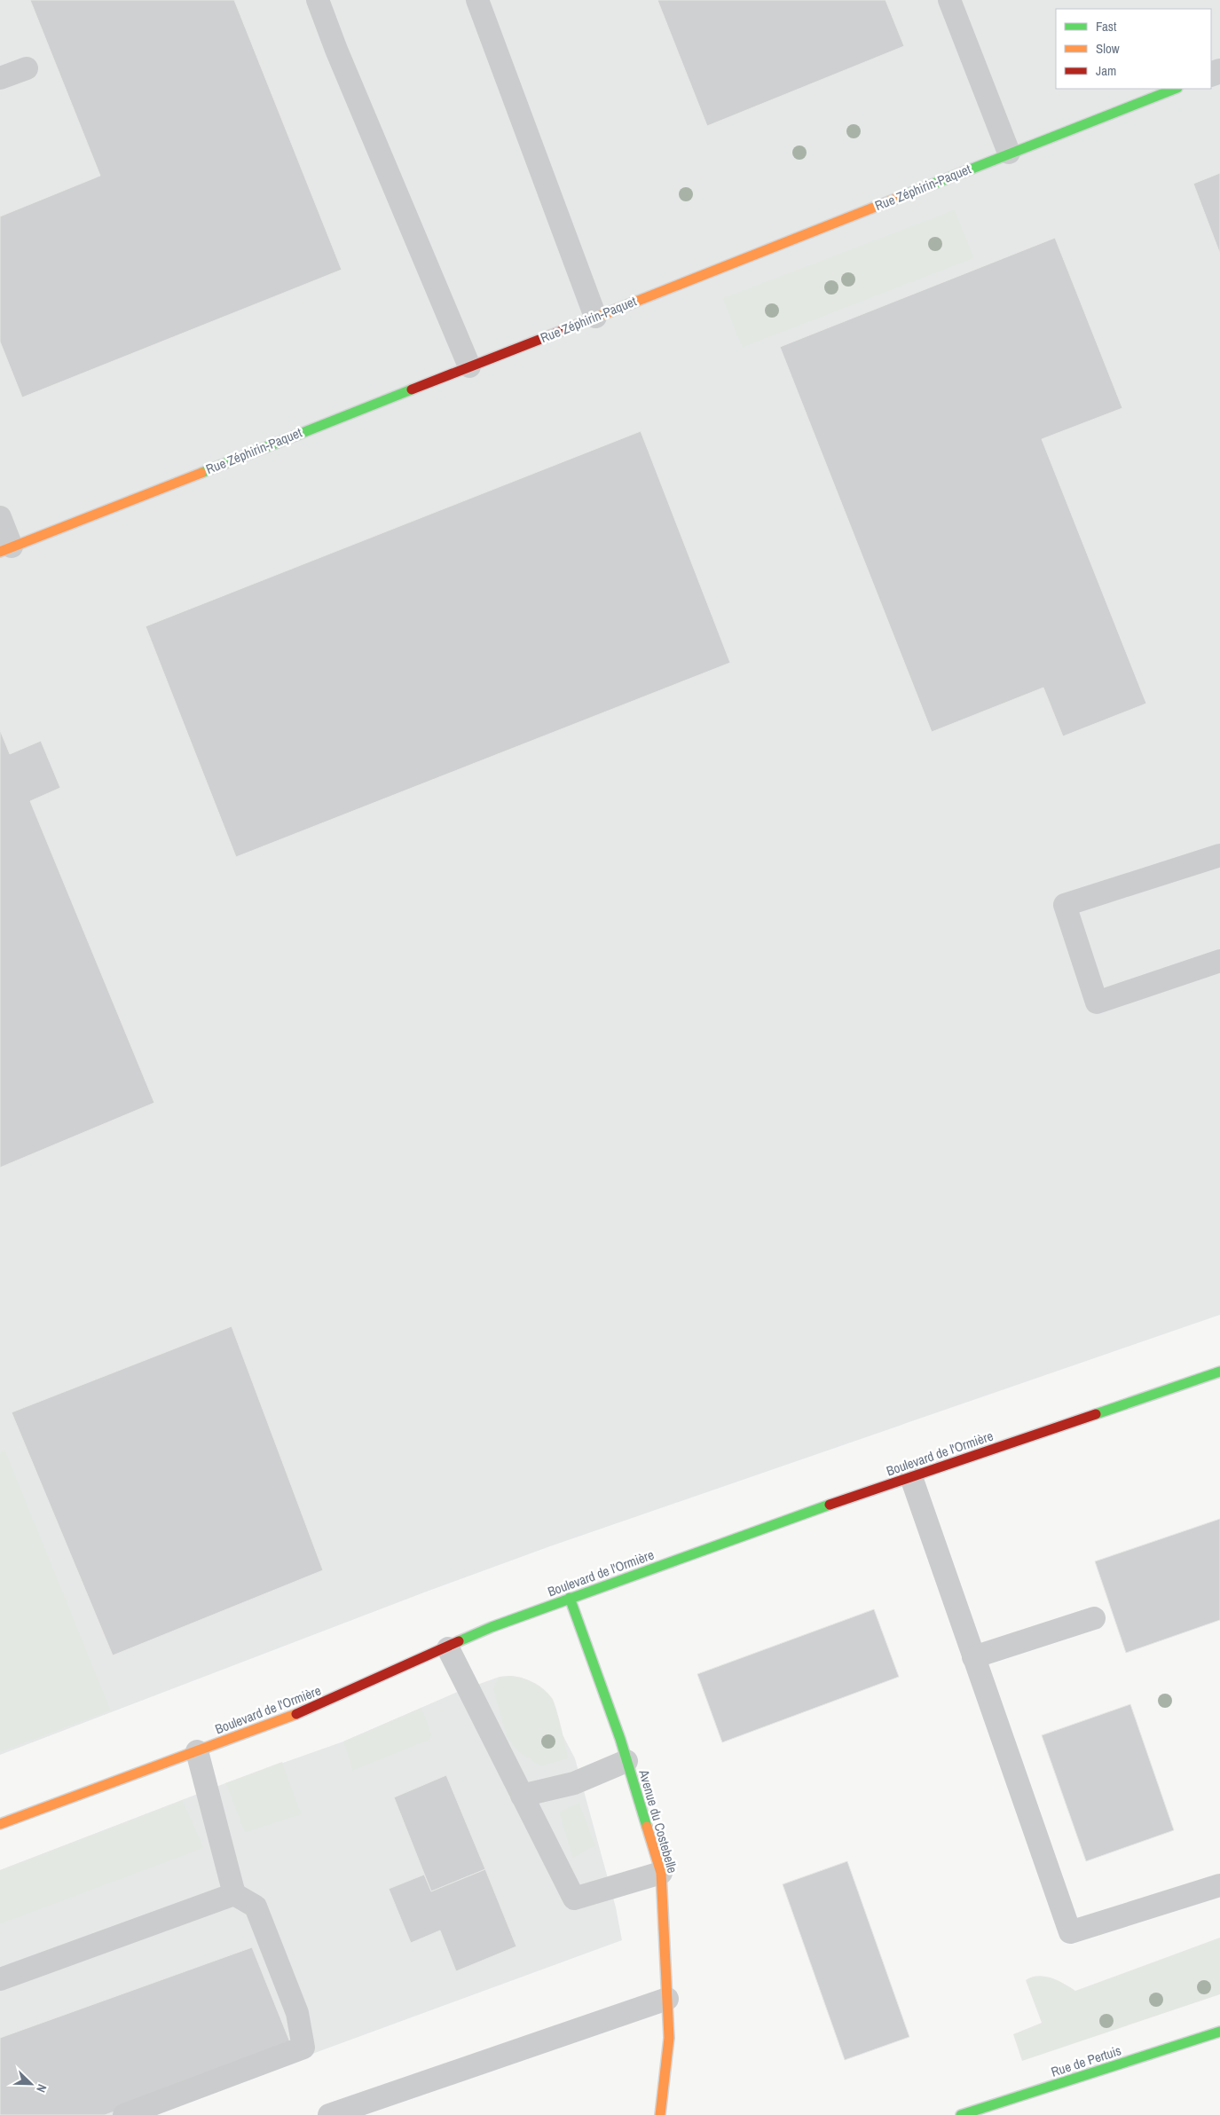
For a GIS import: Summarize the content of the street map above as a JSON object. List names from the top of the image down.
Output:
{
  "streets": {
    "street": [
      "Rue Zéphirin-Paquet",
      "Boulevard de l'Ormière",
      "Avenue du Costebelle",
      "Rue de Pertuis"
    ]
  },
  "crossings": [
    ["Boulevard de l'Ormière", "Avenue du Costebelle"]
  ],
  "legend": ["Fast", "Slow", "Jam"],
  "north": "bottom right"
}
